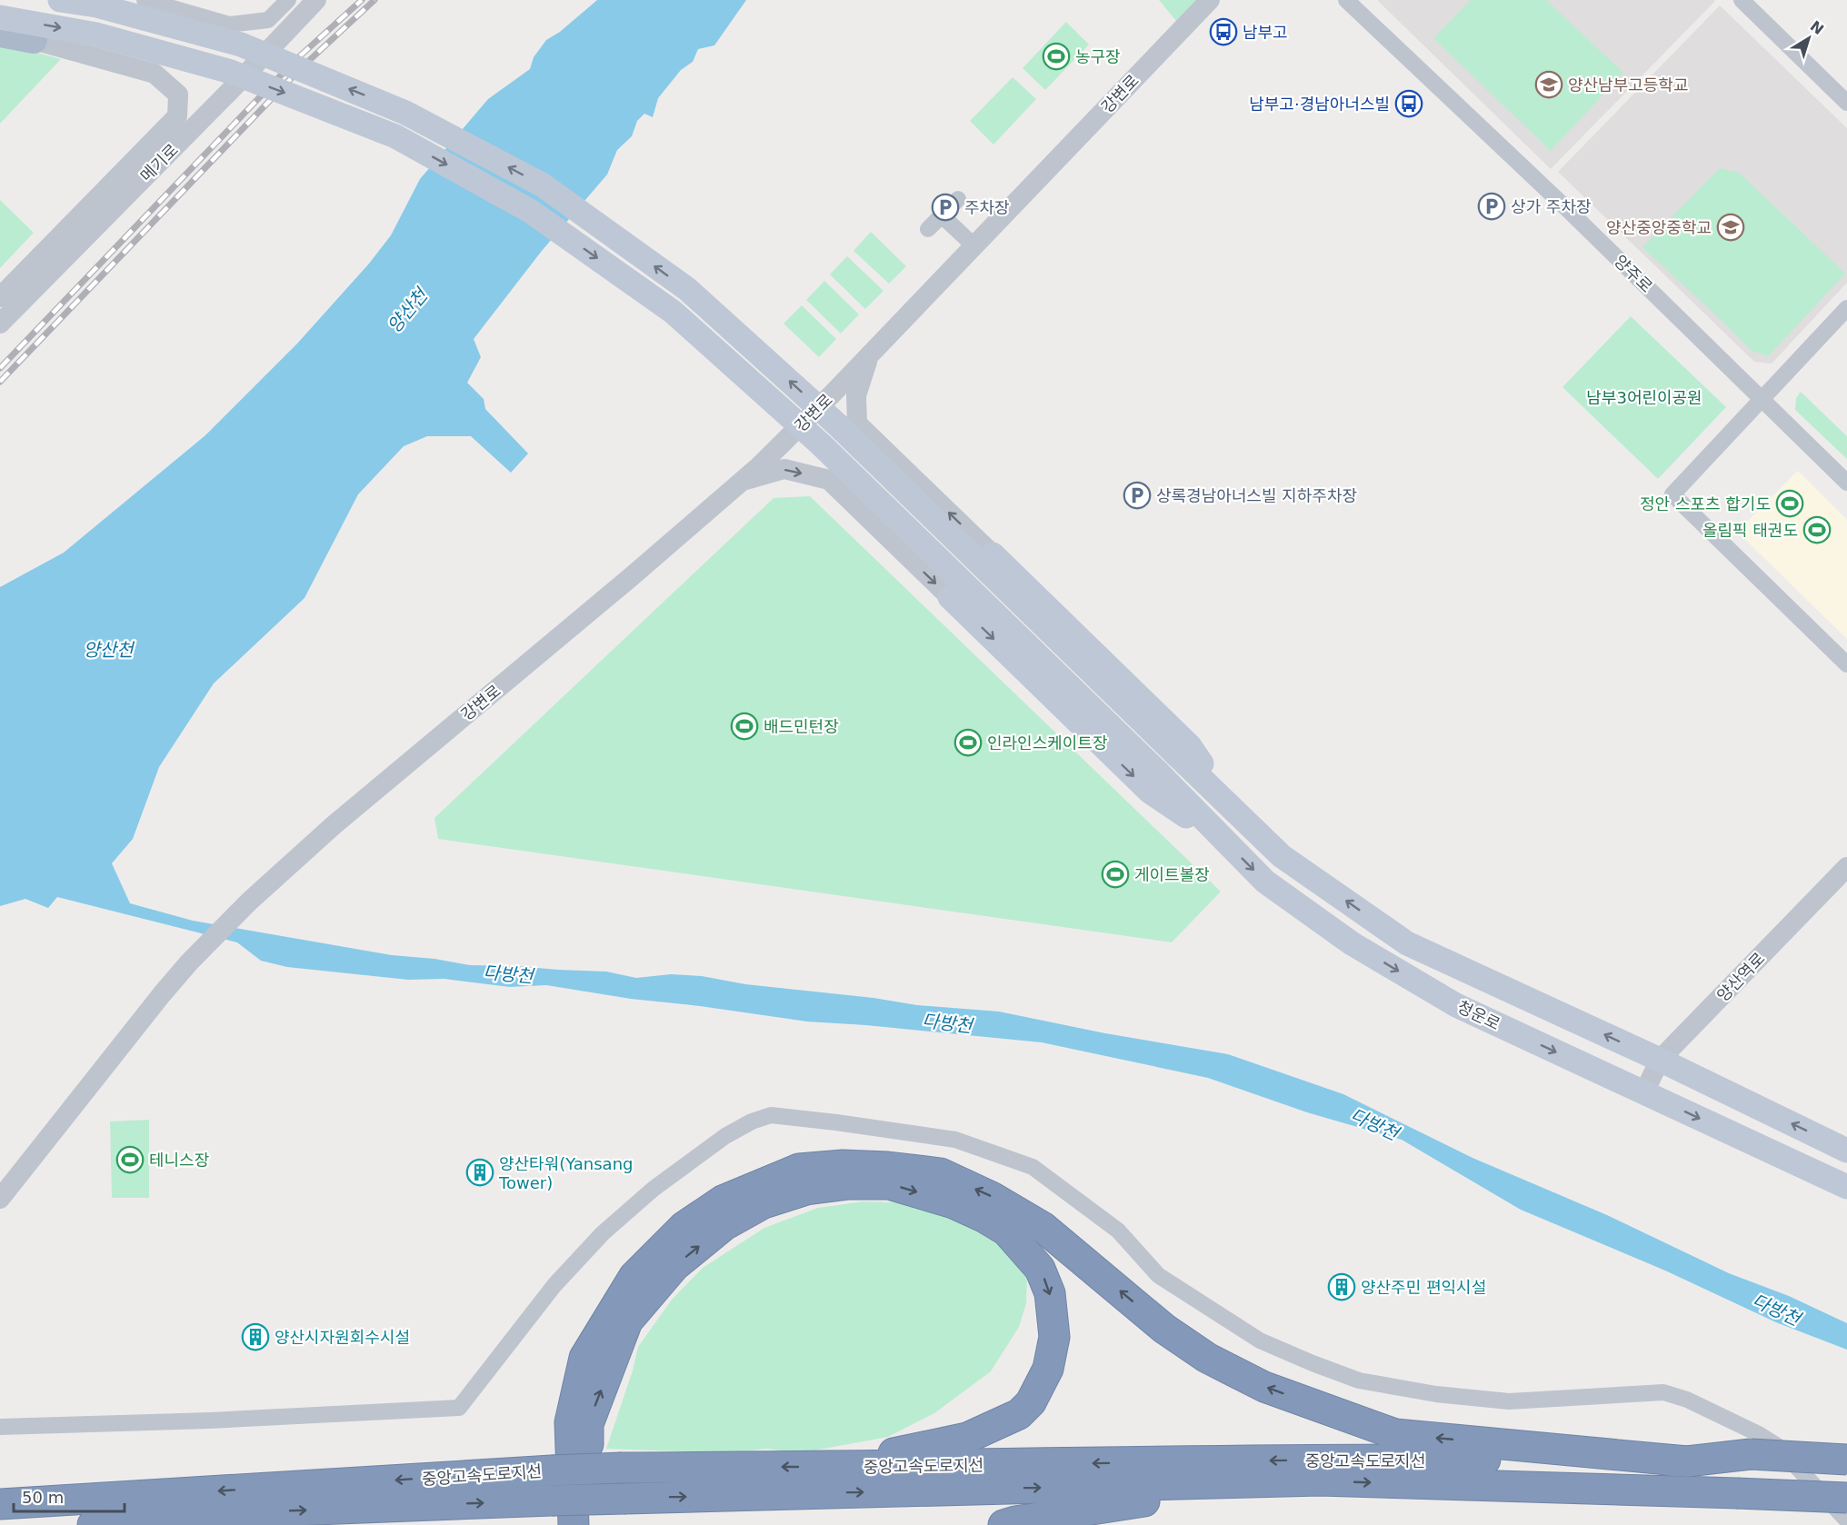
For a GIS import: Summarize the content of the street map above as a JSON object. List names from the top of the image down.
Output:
{
  "streets": {
    "highway": ["중앙고속도로지선"],
    "main road": ["청운로"],
    "street": [
      "강변로",
      "메기로",
      "양주로",
      "양산역로"
    ]
  },
  "crossings": [
    ["양산역로", "청운로"]
  ],
  "water": ["양산천", "다방천"],
  "parks": ["남부3어린이공원"],
  "places": {
    "bus stop": ["남부고", "남부고·경남아너스빌"],
    "sports": [
      "농구장",
      "정안 스포츠 합기도",
      "올림픽 태권도",
      "배드민턴장",
      "인라인스케이트장",
      "게이트볼장",
      "테니스장"
    ],
    "school or university": ["양산남부고등학교", "양산중앙중학교"],
    "parking": ["상가 주차장", "주차장", "상록경남아너스빌 지하주차장"],
    "building": ["양산타워(Yansang Tower)", "양산주민 편익시설", "양산시자원회수시설"]
  },
  "scale_bar": "50 m",
  "north": "top right"
}
